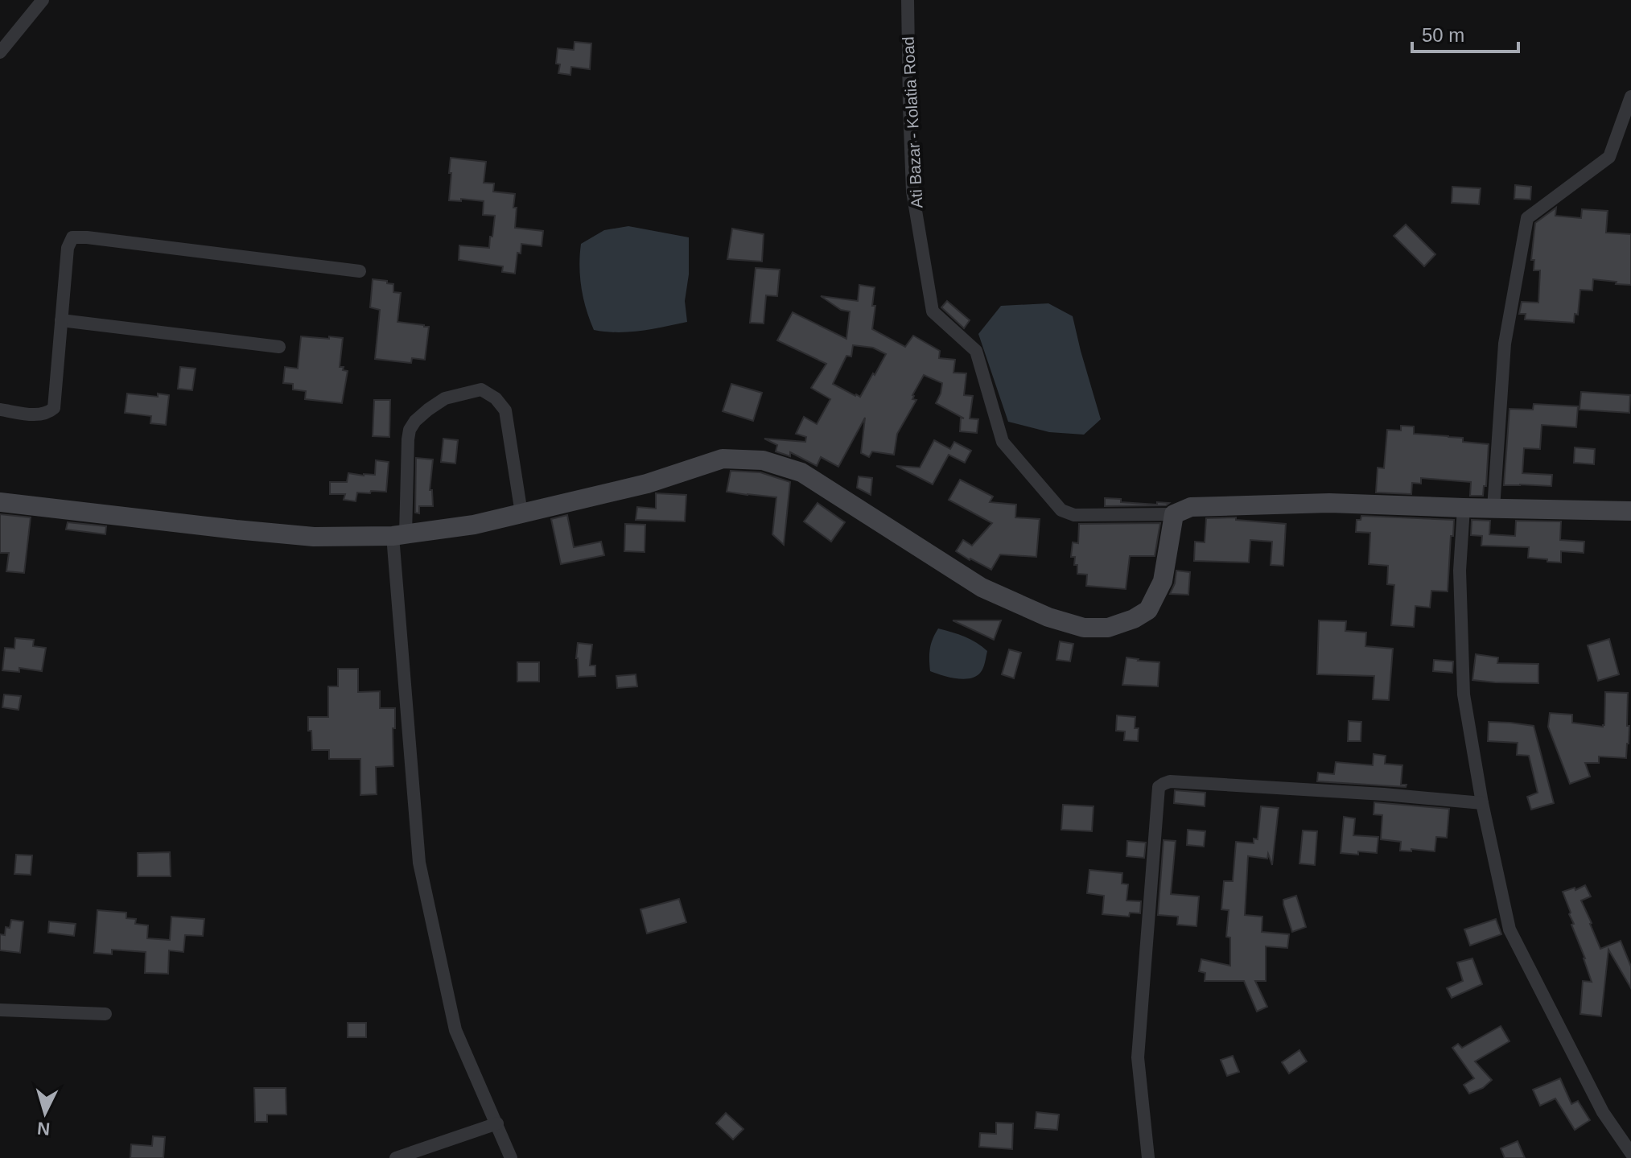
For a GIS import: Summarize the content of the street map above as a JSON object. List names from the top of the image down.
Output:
{
  "streets": {
    "street": ["Ati Bazar - Kolatia Road"]
  },
  "scale_bar": "50 m",
  "north": "bottom"
}
